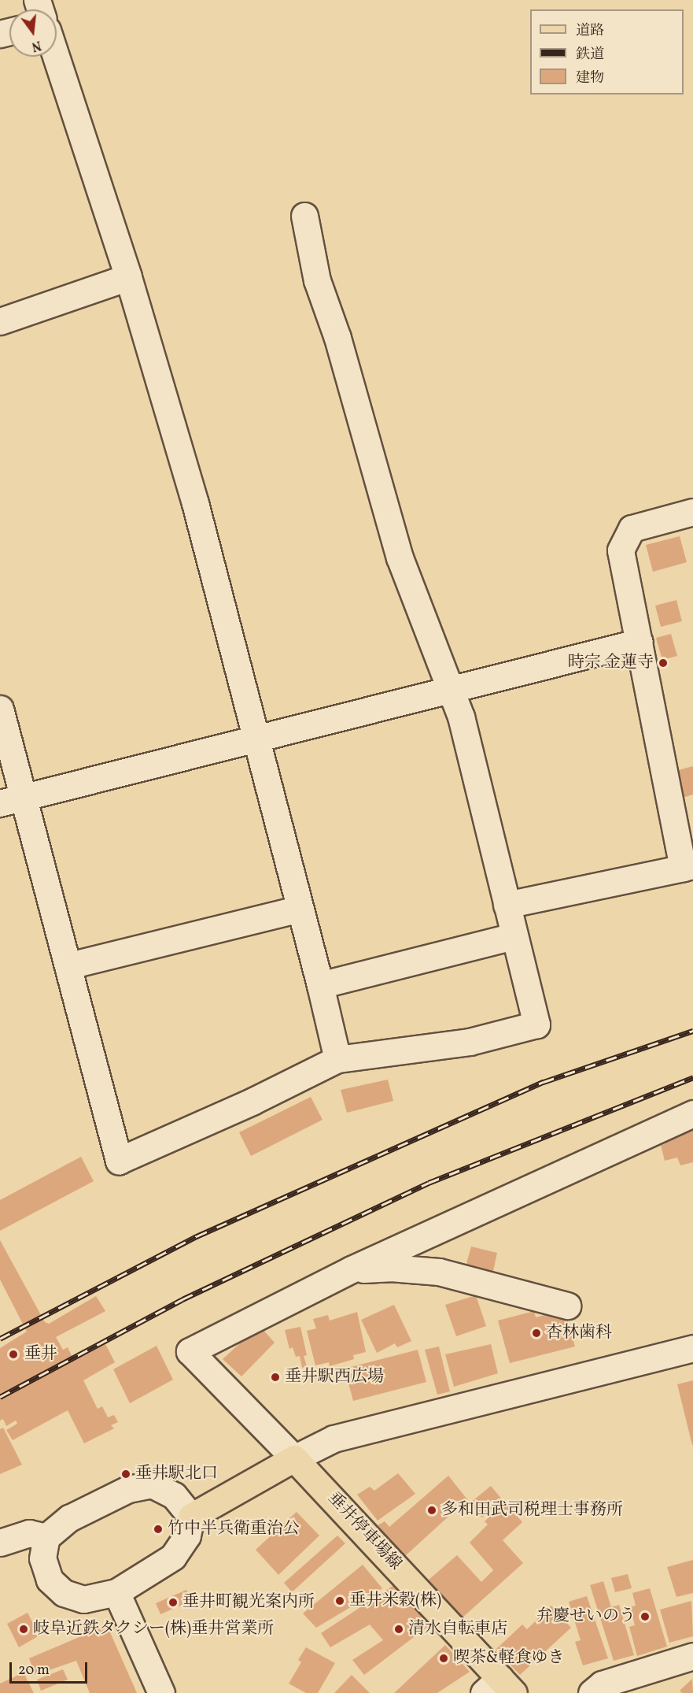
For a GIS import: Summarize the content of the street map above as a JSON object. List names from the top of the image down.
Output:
{
  "streets": {
    "main road": ["垂井停車場線"]
  },
  "places": [
    "時宗 金蓮寺",
    "杏林歯科",
    "垂井",
    "垂井駅西広場",
    "垂井駅北口",
    "多和田武司税理士事務所",
    "竹中半兵衛重治公",
    "垂井米穀(株)",
    "垂井町観光案内所",
    "弁慶せいのう",
    "岐阜近鉄タクシー(株)垂井営業所",
    "清水自転車店",
    "喫茶&軽食ゆき"
  ],
  "legend": ["道路", "鉄道", "建物"],
  "scale_bar": "20 m",
  "north": "bottom"
}
